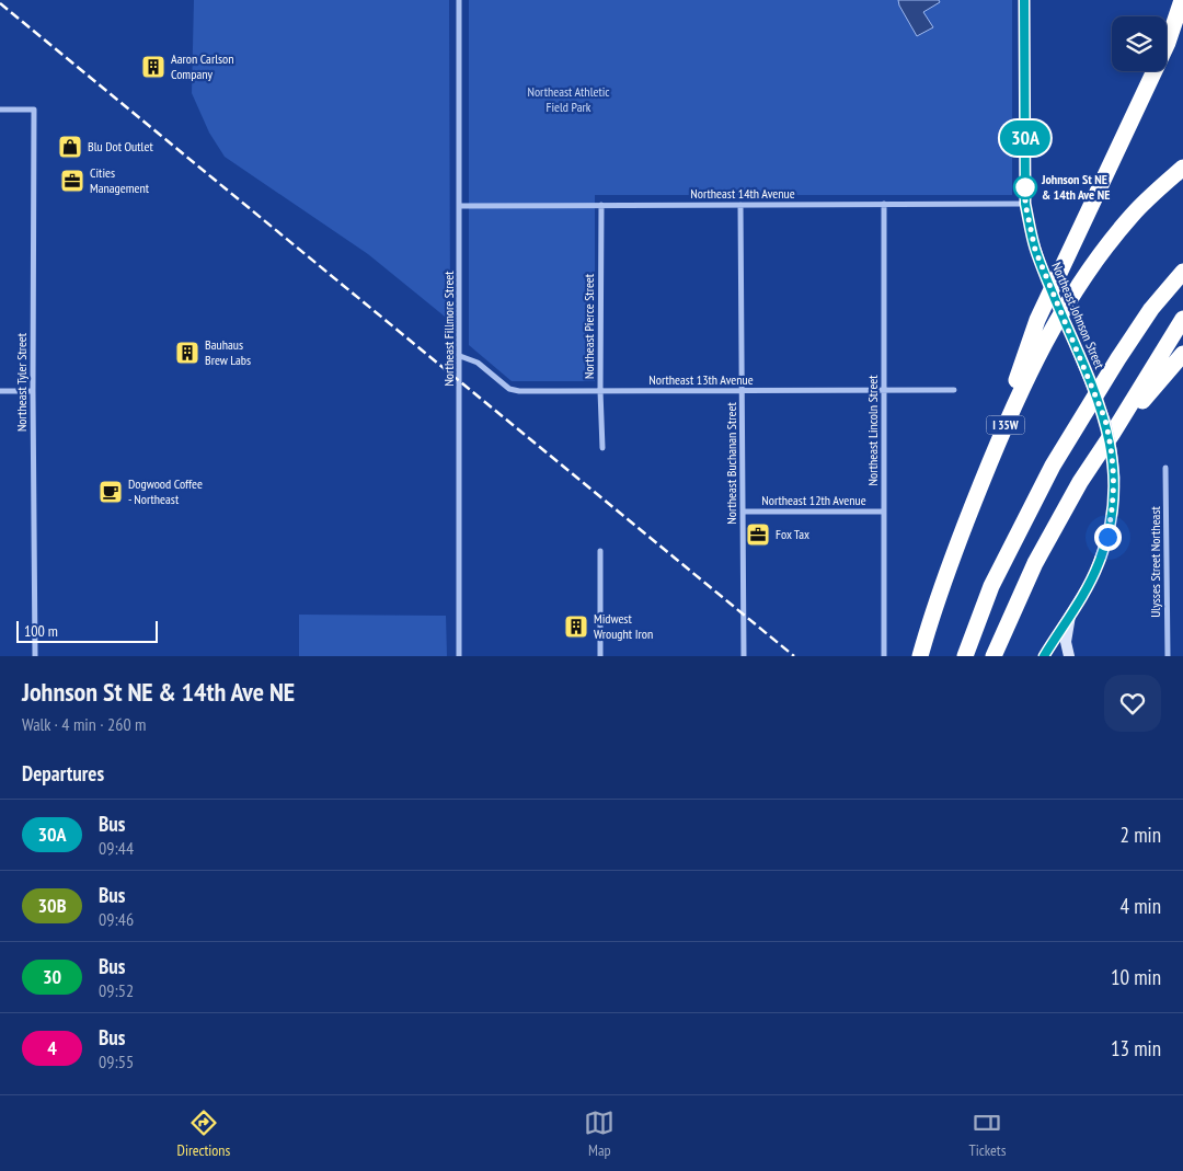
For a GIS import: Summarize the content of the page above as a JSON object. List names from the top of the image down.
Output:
{
  "streets": {
    "highway": ["I 35W"],
    "street": [
      "Northeast 14th Avenue",
      "Northeast Johnson Street",
      "Northeast Pierce Street",
      "Northeast Fillmore Street",
      "Northeast 13th Avenue",
      "Northeast Tyler Street",
      "Northeast Lincoln Street",
      "Northeast Buchanan Street",
      "Northeast 12th Avenue",
      "Ulysses Street Northeast"
    ]
  },
  "crossings": [
    ["Northeast 14th Avenue", "Northeast Johnson Street"],
    ["Northeast 14th Avenue", "Northeast Pierce Street"],
    ["Northeast 14th Avenue", "Northeast Fillmore Street"],
    ["Northeast 14th Avenue", "Northeast Lincoln Street"],
    ["Northeast 14th Avenue", "Northeast Buchanan Street"],
    ["Northeast Pierce Street", "Northeast 13th Avenue"],
    ["Northeast Fillmore Street", "Northeast 13th Avenue"],
    ["Northeast 13th Avenue", "Northeast Lincoln Street"],
    ["Northeast 13th Avenue", "Northeast Buchanan Street"],
    ["Northeast Lincoln Street", "Northeast 12th Avenue"],
    ["Northeast Buchanan Street", "Northeast 12th Avenue"]
  ],
  "parks": ["Northeast Athletic Field Park"],
  "places": {
    "building": ["Aaron Carlson Company", "Bauhaus Brew Labs", "Midwest Wrought Iron"],
    "shop": ["Blu Dot Outlet"],
    "office": ["Cities Management", "Fox Tax"],
    "other": ["Johnson St NE & 14th Ave NE"],
    "cafe": ["Dogwood Coffee - Northeast"]
  },
  "lines": ["bus line 30A"],
  "scale_bar": "100 m",
  "page": {
    "on_map": "30A",
    "scale": "100 m",
    "heading": [
      ["Johnson St NE & 14th Ave NE", "Walk · 4 min · 260 m"],
      "Departures"
    ],
    "list": [
      {
        "mark": "30A",
        "name": "Bus",
        "note": "09:44",
        "value": "2 min"
      },
      {
        "mark": "30B",
        "name": "Bus",
        "note": "09:46",
        "value": "4 min"
      },
      {
        "mark": "30",
        "name": "Bus",
        "note": "09:52",
        "value": "10 min"
      },
      {
        "mark": "4",
        "name": "Bus",
        "note": "09:55",
        "value": "13 min"
      }
    ],
    "tabs": ["Directions", "Map", "Tickets"]
  }
}
